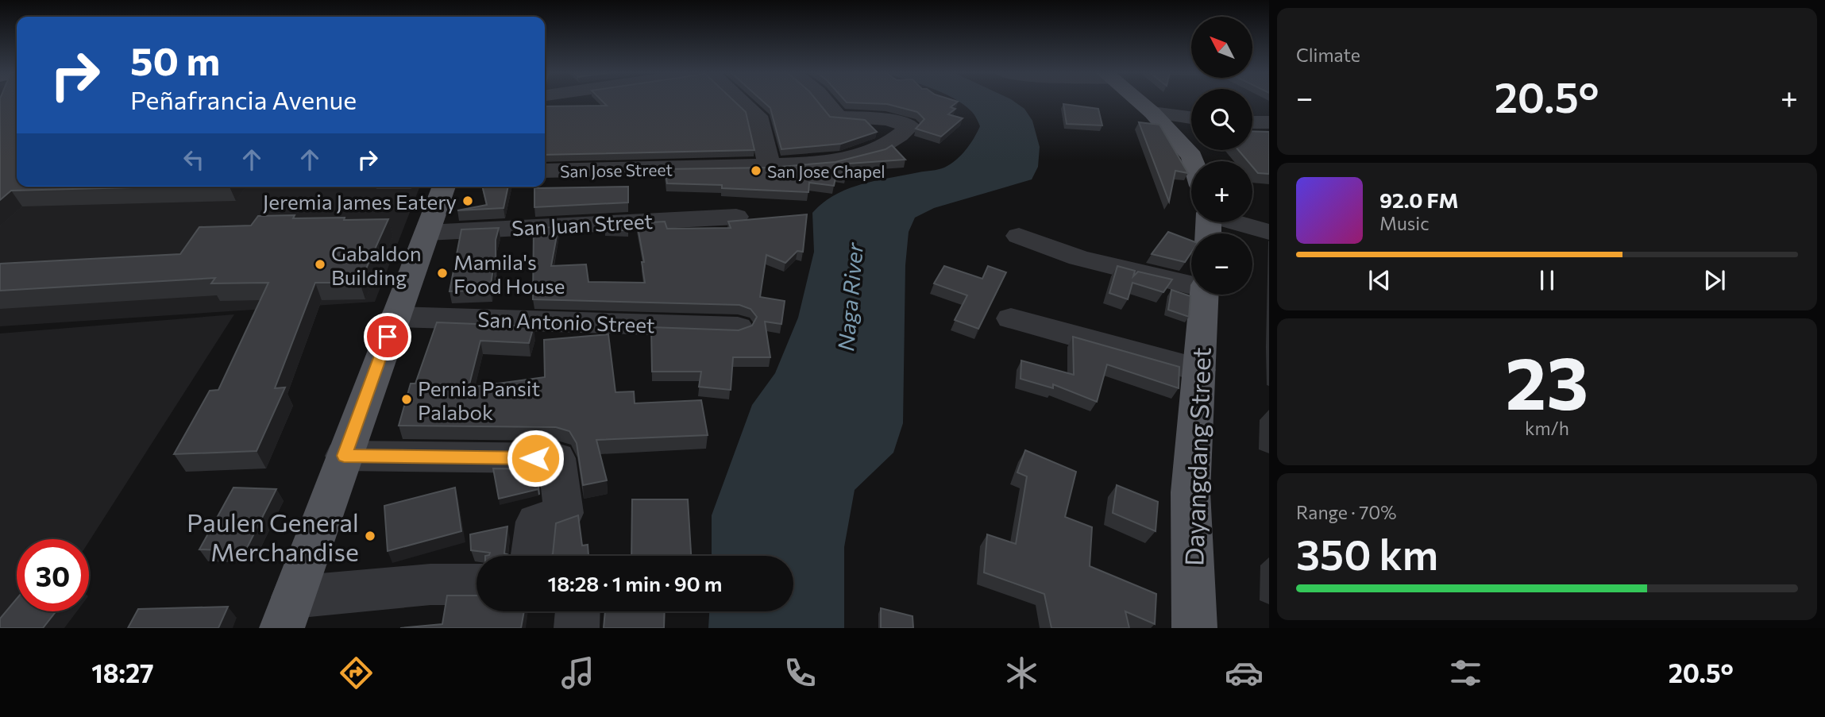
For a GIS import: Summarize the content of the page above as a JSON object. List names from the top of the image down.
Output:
{
  "streets": {
    "main road": ["Dayangdang Street"],
    "street": ["San Jose Street", "San Juan Street", "San Antonio Street"]
  },
  "water": ["Naga River"],
  "places": [
    "San Jose Chapel",
    "Jeremia James Eatery",
    "Gabaldon Building",
    "Mamila's Food House",
    "Pernia Pansit Palabok",
    "Paulen General Merchandise"
  ],
  "north": "top left",
  "page": {
    "tile": [
      "Climate",
      ["23", "km/h"],
      ["Range · 70%", "350 km"]
    ],
    "map_buttons": ["+", "−"],
    "turn": ["50 m", "Peñafrancia Avenue"],
    "heat": ["−", "20.5°", "+"],
    "song": ["92.0 FM", "Music"],
    "limit": "30",
    "trip": "18:28 · 1 min · 90 m",
    "tabs": ["18:27", "20.5°"]
  }
}
